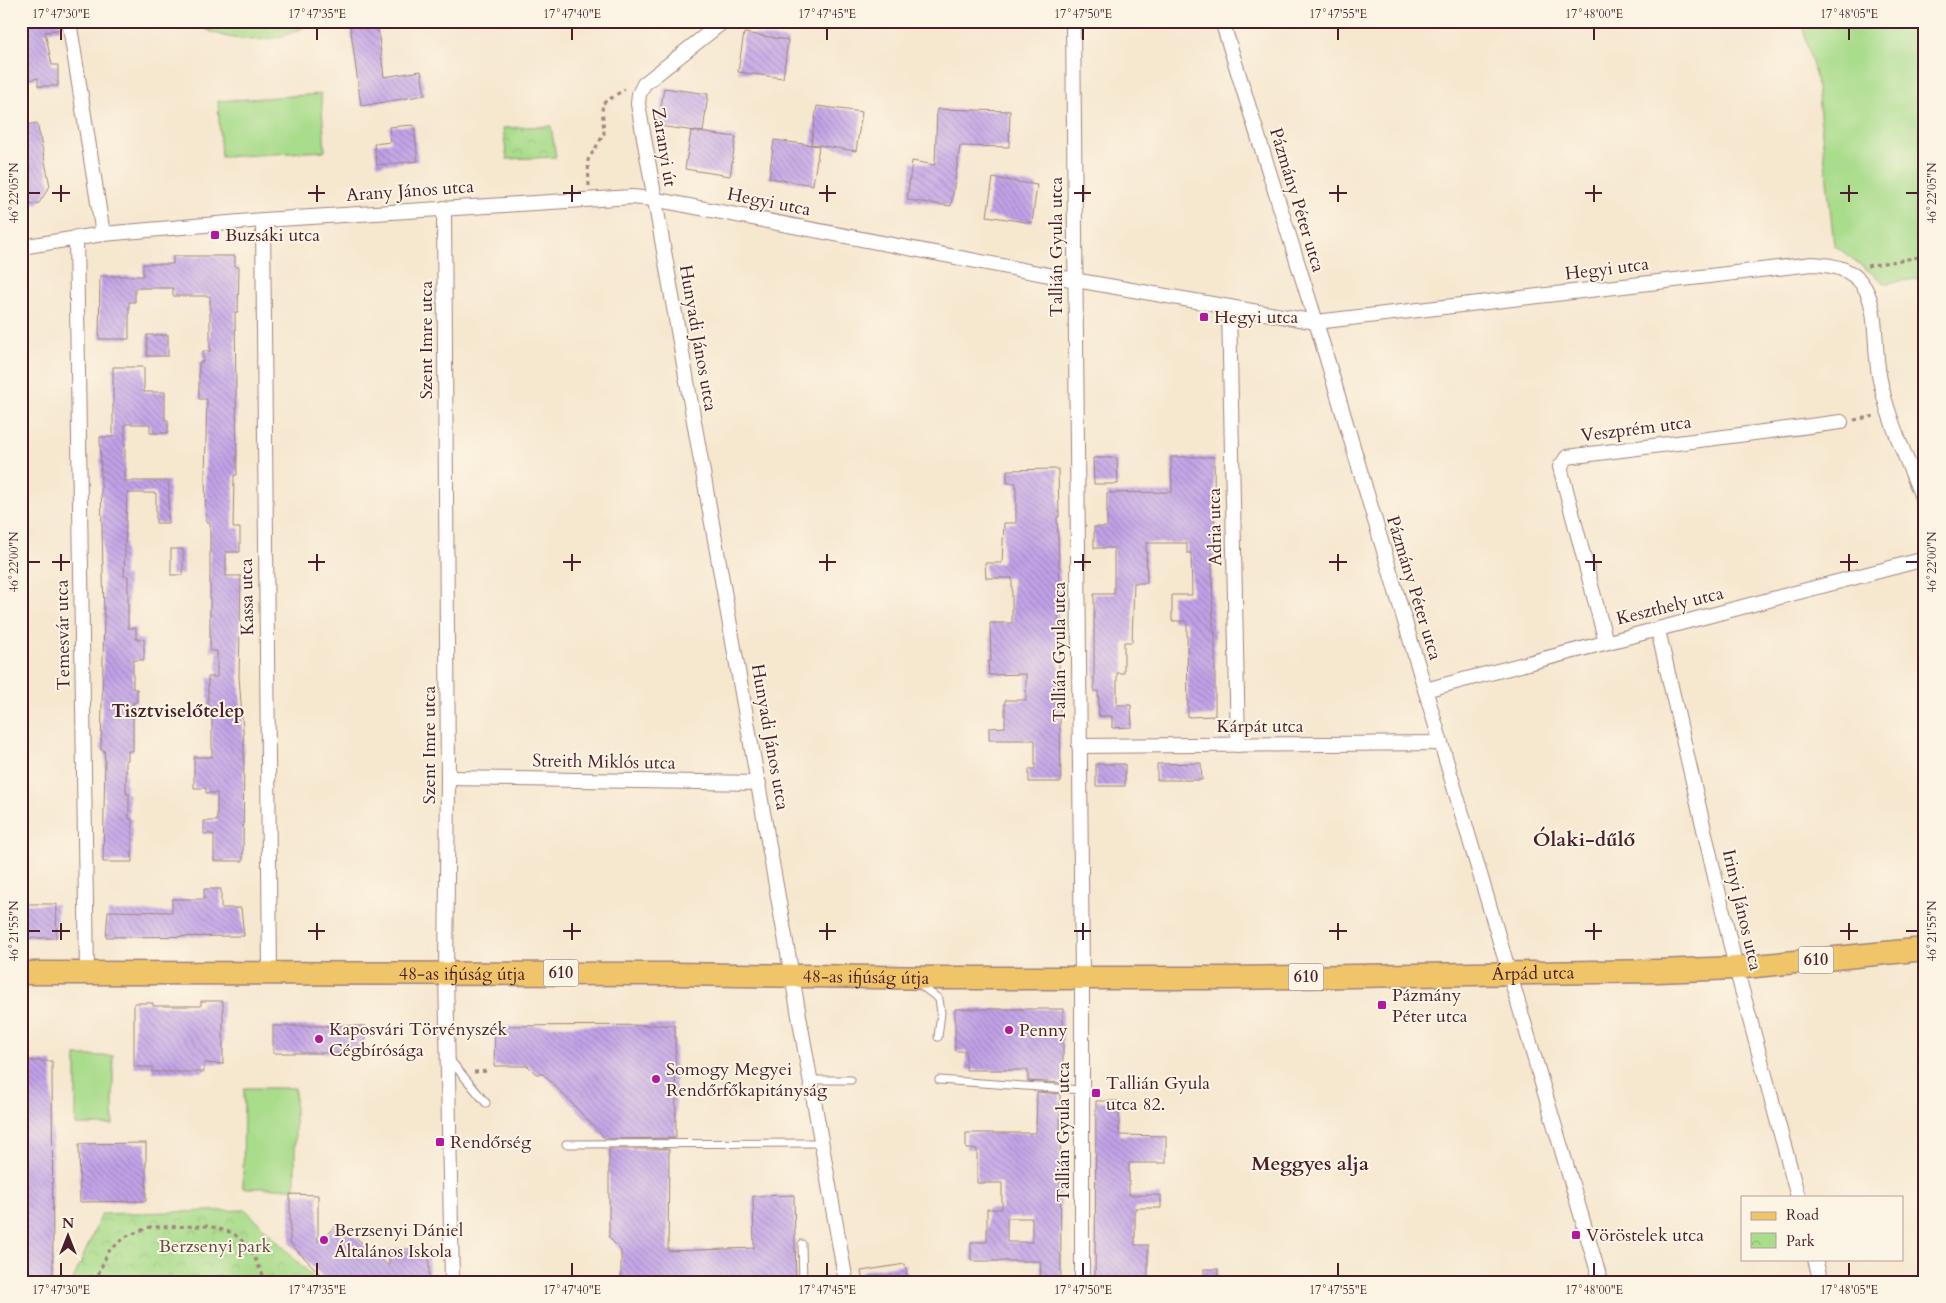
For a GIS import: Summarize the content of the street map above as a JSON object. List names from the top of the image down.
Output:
{
  "streets": {
    "main road": ["610", "48-as ifjúság útja", "Árpád utca"],
    "street": [
      "Zaranyi út",
      "Arany János utca",
      "Pázmány Péter utca",
      "Hegyi utca",
      "Tallián Gyula utca",
      "Hunyadi János utca",
      "Szent Imre utca",
      "Veszprém utca",
      "Adria utca",
      "Kassa utca",
      "Keszthely utca",
      "Temesvár utca",
      "Kárpát utca",
      "Streith Miklós utca",
      "Irinyi János utca"
    ]
  },
  "crossings": [
    ["Zaranyi út", "Arany János utca"],
    ["Zaranyi út", "Hegyi utca"],
    ["Zaranyi út", "Hunyadi János utca"],
    ["Arany János utca", "Hegyi utca"],
    ["Arany János utca", "Hunyadi János utca"],
    ["Arany János utca", "Szent Imre utca"],
    ["Arany János utca", "Kassa utca"],
    ["Arany János utca", "Temesvár utca"],
    ["Pázmány Péter utca", "Hegyi utca"],
    ["Pázmány Péter utca", "Keszthely utca"],
    ["Pázmány Péter utca", "Kárpát utca"],
    ["Pázmány Péter utca", "Árpád utca"],
    ["Hegyi utca", "Tallián Gyula utca"],
    ["Hegyi utca", "Hunyadi János utca"],
    ["Hegyi utca", "Adria utca"],
    ["Tallián Gyula utca", "Kárpát utca"],
    ["Tallián Gyula utca", "48-as ifjúság útja"],
    ["Tallián Gyula utca", "Árpád utca"],
    ["Hunyadi János utca", "Streith Miklós utca"],
    ["Hunyadi János utca", "48-as ifjúság útja"],
    ["Szent Imre utca", "Streith Miklós utca"],
    ["Szent Imre utca", "48-as ifjúság útja"],
    ["Veszprém utca", "Keszthely utca"],
    ["Adria utca", "Kárpát utca"],
    ["Kassa utca", "48-as ifjúság útja"],
    ["Keszthely utca", "Irinyi János utca"],
    ["Temesvár utca", "48-as ifjúság útja"],
    ["Irinyi János utca", "Árpád utca"],
    ["48-as ifjúság útja", "Árpád utca"]
  ],
  "districts": ["Tisztviselőtelep", "Ólaki-dűlő", "Meggyes alja"],
  "parks": ["Berzsenyi park"],
  "places": {
    "transit": [
      "Buzsáki utca",
      "Hegyi utca",
      "Pázmány Péter utca",
      "Tallián Gyula utca 82.",
      "Rendőrség",
      "Vöröstelek utca"
    ],
    "other": [
      "Penny",
      "Kaposvári Törvényszék Cégbírósága",
      "Somogy Megyei Rendőrfőkapitányság",
      "Berzsenyi Dániel Általános Iskola"
    ]
  },
  "legend": ["Road", "Park"],
  "north": "top",
  "coordinates": [
    "17°47'30\"E",
    "17°47'35\"E",
    "17°47'40\"E",
    "17°47'45\"E",
    "17°47'50\"E",
    "17°47'55\"E",
    "17°48'00\"E",
    "17°48'05\"E",
    "46°22'05\"N",
    "46°22'00\"N",
    "46°21'55\"N"
  ]
}
